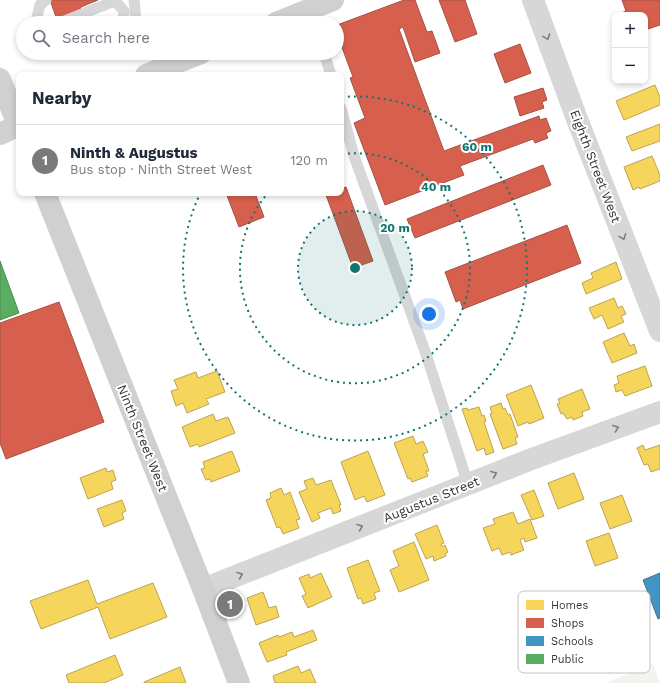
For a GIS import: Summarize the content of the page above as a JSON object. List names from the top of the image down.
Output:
{
  "streets": {
    "main road": ["Ninth Street West"],
    "street": ["Eighth Street West", "Augustus Street"]
  },
  "crossings": [
    ["Ninth Street West", "Augustus Street"]
  ],
  "one_way": ["Eighth Street West", "Augustus Street"],
  "legend": [
    "Homes",
    "Shops",
    "Schools",
    "Public"
  ],
  "page": {
    "map_buttons": ["+", "−"],
    "search": "Search here",
    "heading": "Nearby",
    "list": [
      {
        "mark": "1",
        "name": "Ninth & Augustus",
        "note": "Bus stop · Ninth Street West",
        "value": "120 m"
      }
    ],
    "pins": "1"
  },
  "rings": ["60 m", "40 m", "20 m"]
}
